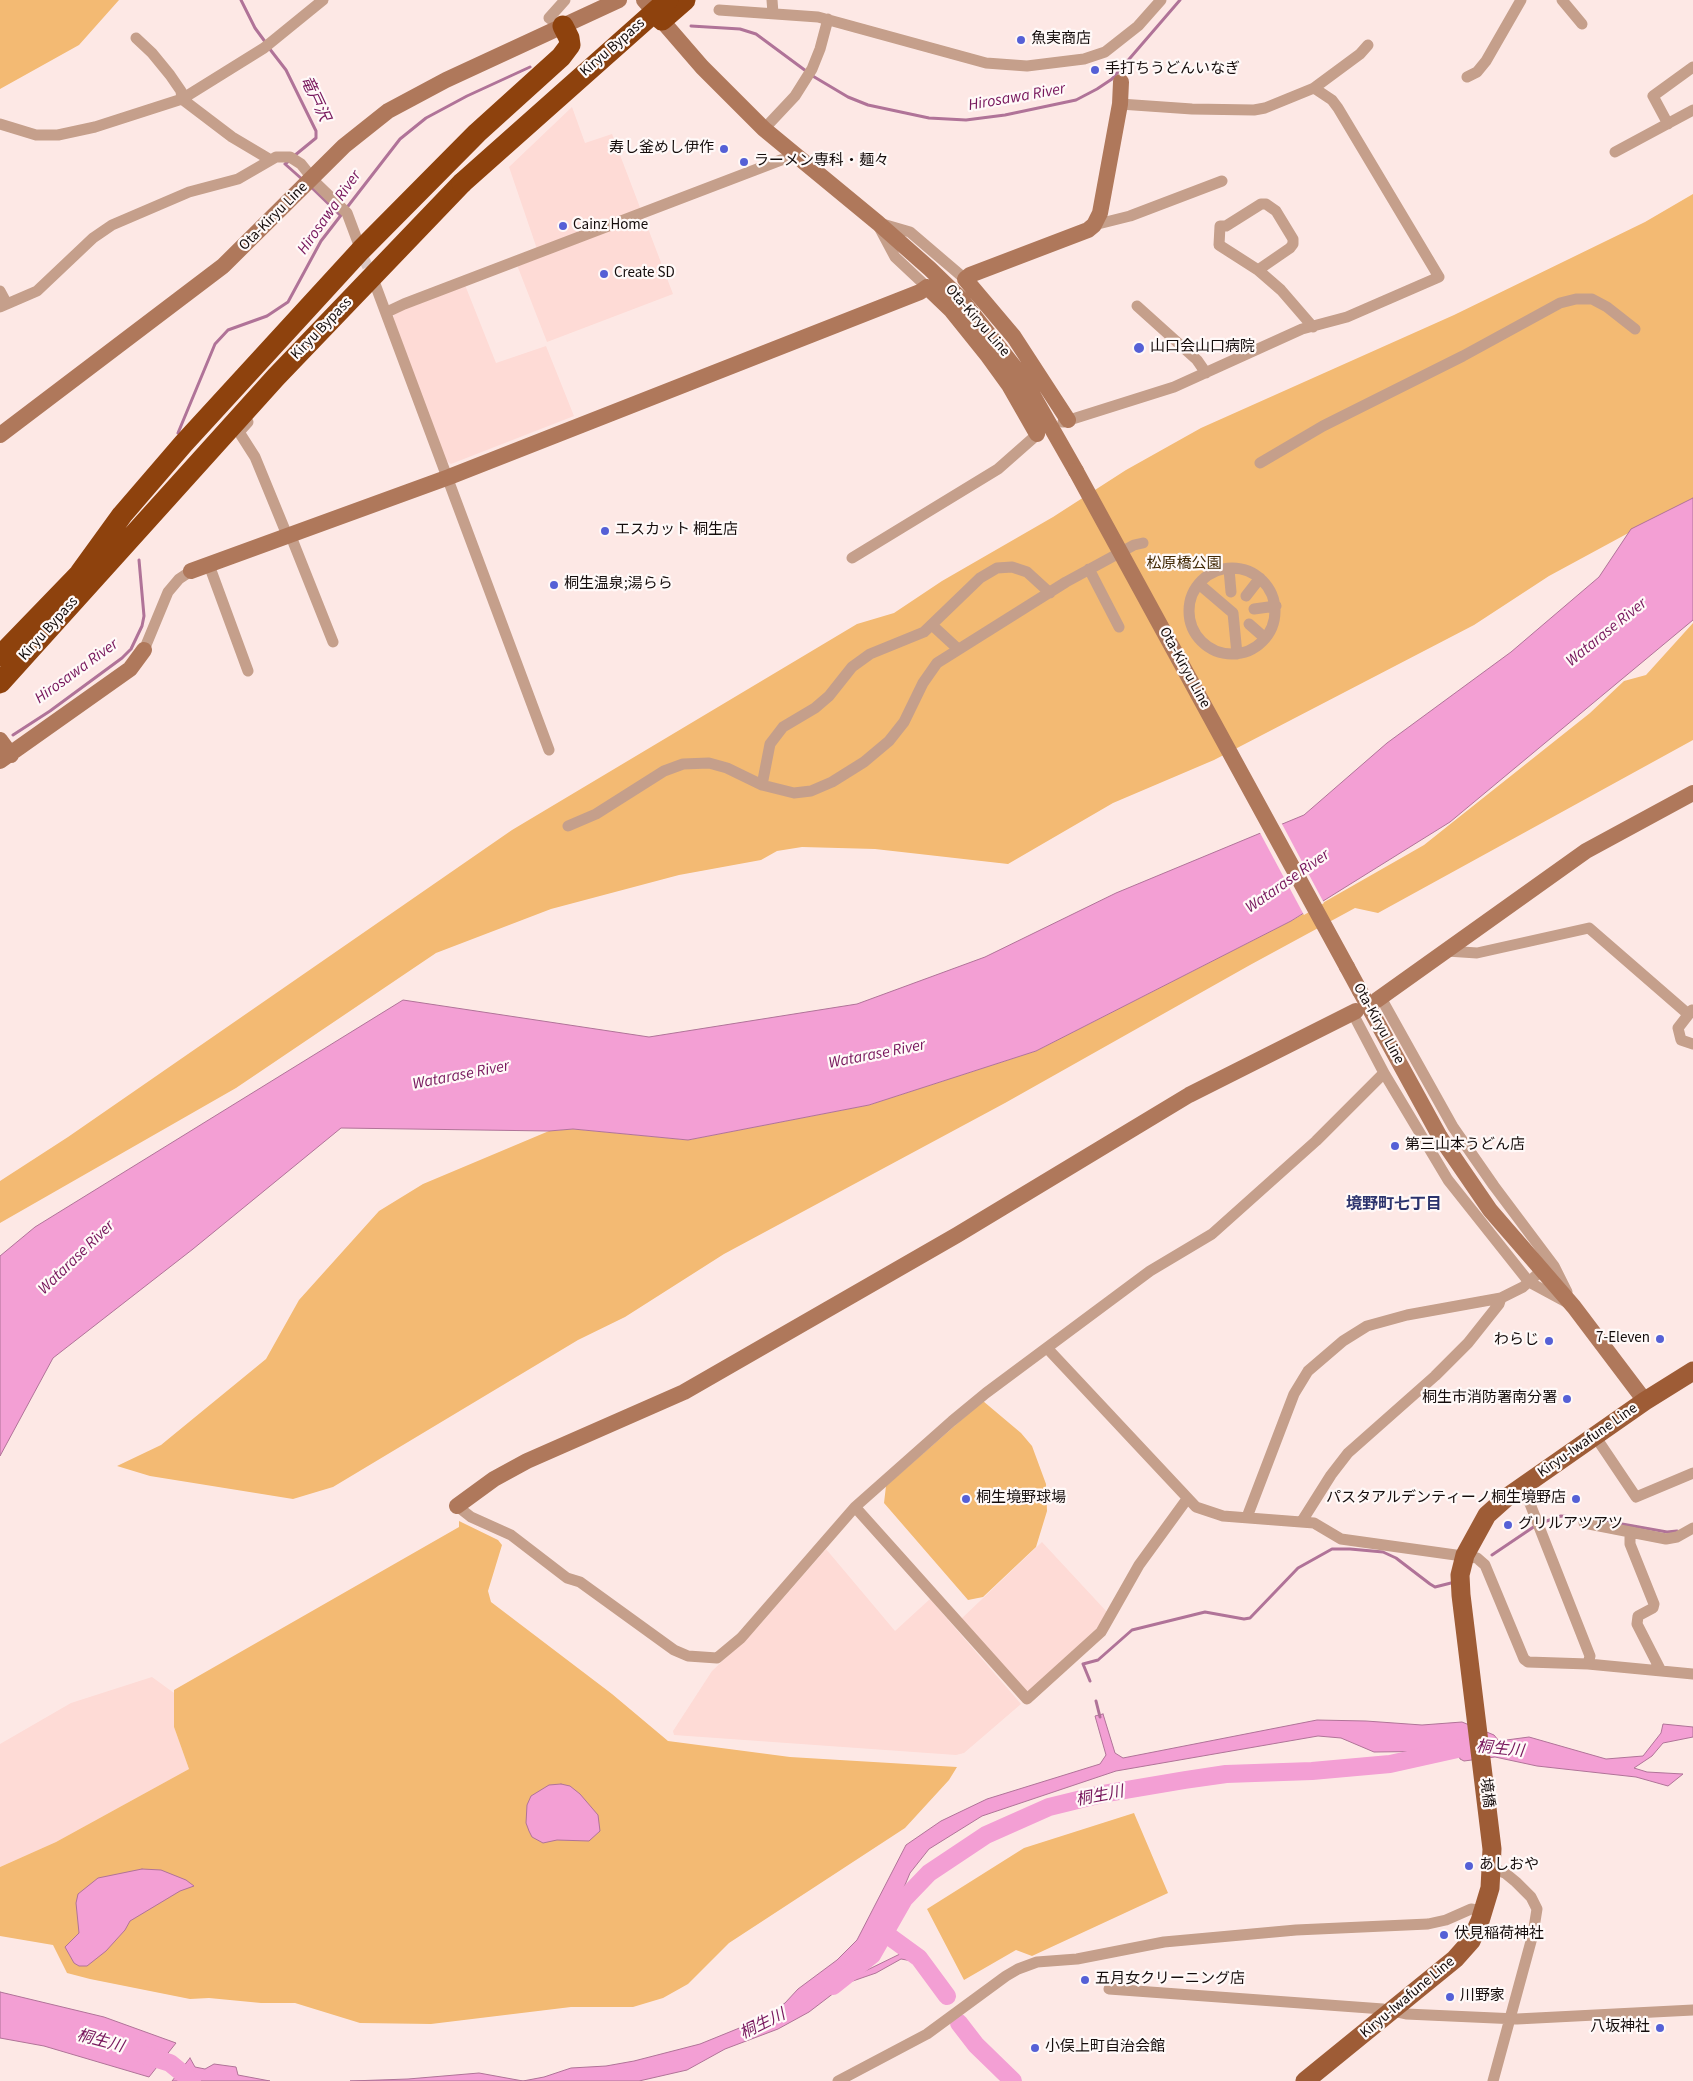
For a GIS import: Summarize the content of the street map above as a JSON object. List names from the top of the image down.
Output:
{
  "streets": {
    "highway": ["Kiryu Bypass"],
    "main road": ["Kiryu-Iwafune Line", "境橋"],
    "street": ["Ota-Kiryu Line"]
  },
  "crossings": [
    ["Kiryu Bypass", "Ota-Kiryu Line"],
    ["Ota-Kiryu Line", "Kiryu-Iwafune Line"],
    ["Kiryu-Iwafune Line", "境橋"]
  ],
  "districts": ["境野町七丁目"],
  "water": [
    "Hirosawa River",
    "竜戸沢",
    "Watarase River",
    "桐生川"
  ],
  "parks": ["松原橋公園"],
  "places": [
    "魚実商店",
    "手打ちうどんいなぎ",
    "寿し釜めし伊作",
    "ラーメン専科・麺々",
    "Cainz Home",
    "Create SD",
    "山口会山口病院",
    "エスカット 桐生店",
    "桐生温泉;湯らら",
    "第三山本うどん店",
    "7-Eleven",
    "わらじ",
    "桐生市消防署南分署",
    "桐生境野球場",
    "パスタアルデンティーノ桐生境野店",
    "グリルアツアツ",
    "あしおや",
    "伏見稲荷神社",
    "五月女クリーニング店",
    "川野家",
    "八坂神社",
    "小俣上町自治会館"
  ]
}
